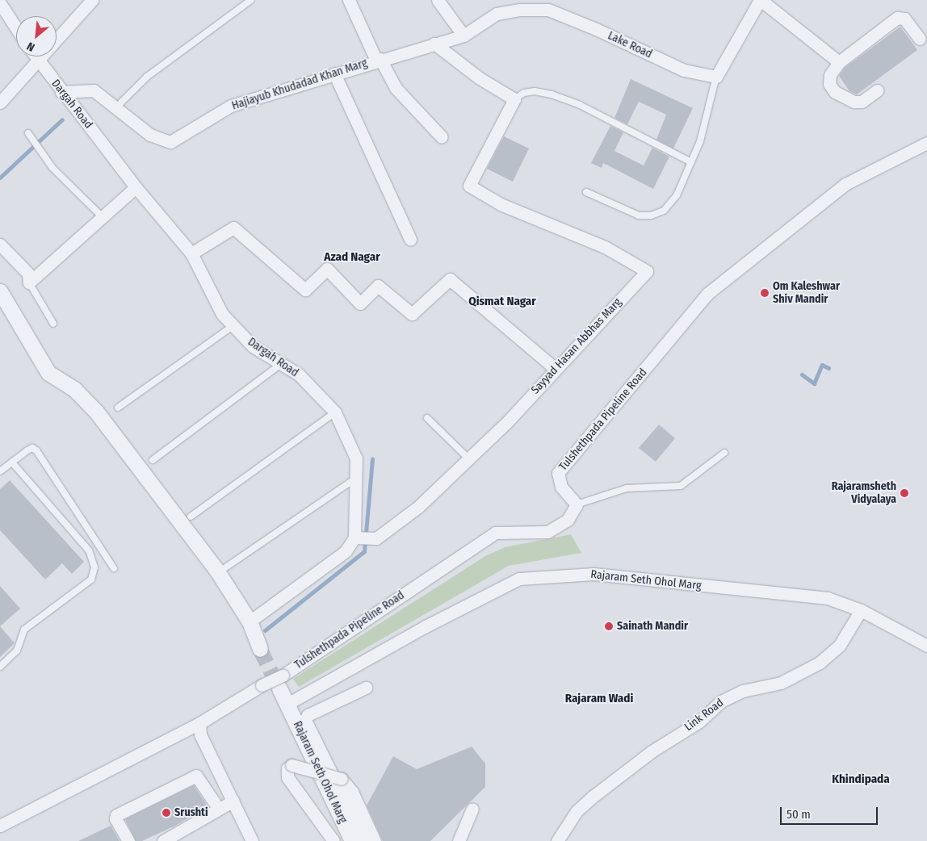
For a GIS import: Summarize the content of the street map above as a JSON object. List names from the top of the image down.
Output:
{
  "streets": {
    "street": [
      "Lake Road",
      "Hajiayub Khudadad Khan Marg",
      "Dargah Road",
      "Sayyad Hasan Abbhas Marg",
      "Tulshethpada Pipeline Road",
      "Rajaram Seth Ohol Marg",
      "Link Road"
    ]
  },
  "crossings": [
    ["Lake Road", "Hajiayub Khudadad Khan Marg"],
    ["Hajiayub Khudadad Khan Marg", "Dargah Road"],
    ["Dargah Road", "Sayyad Hasan Abbhas Marg"],
    ["Tulshethpada Pipeline Road", "Rajaram Seth Ohol Marg"],
    ["Rajaram Seth Ohol Marg", "Link Road"]
  ],
  "districts": [
    "Azad Nagar",
    "Qismat Nagar",
    "Rajaram Wadi",
    "Khindipada"
  ],
  "places": [
    "Om Kaleshwar Shiv Mandir",
    "Rajaramsheth Vidyalaya",
    "Sainath Mandir",
    "Srushti"
  ],
  "scale_bar": "50 m",
  "north": "bottom left"
}
